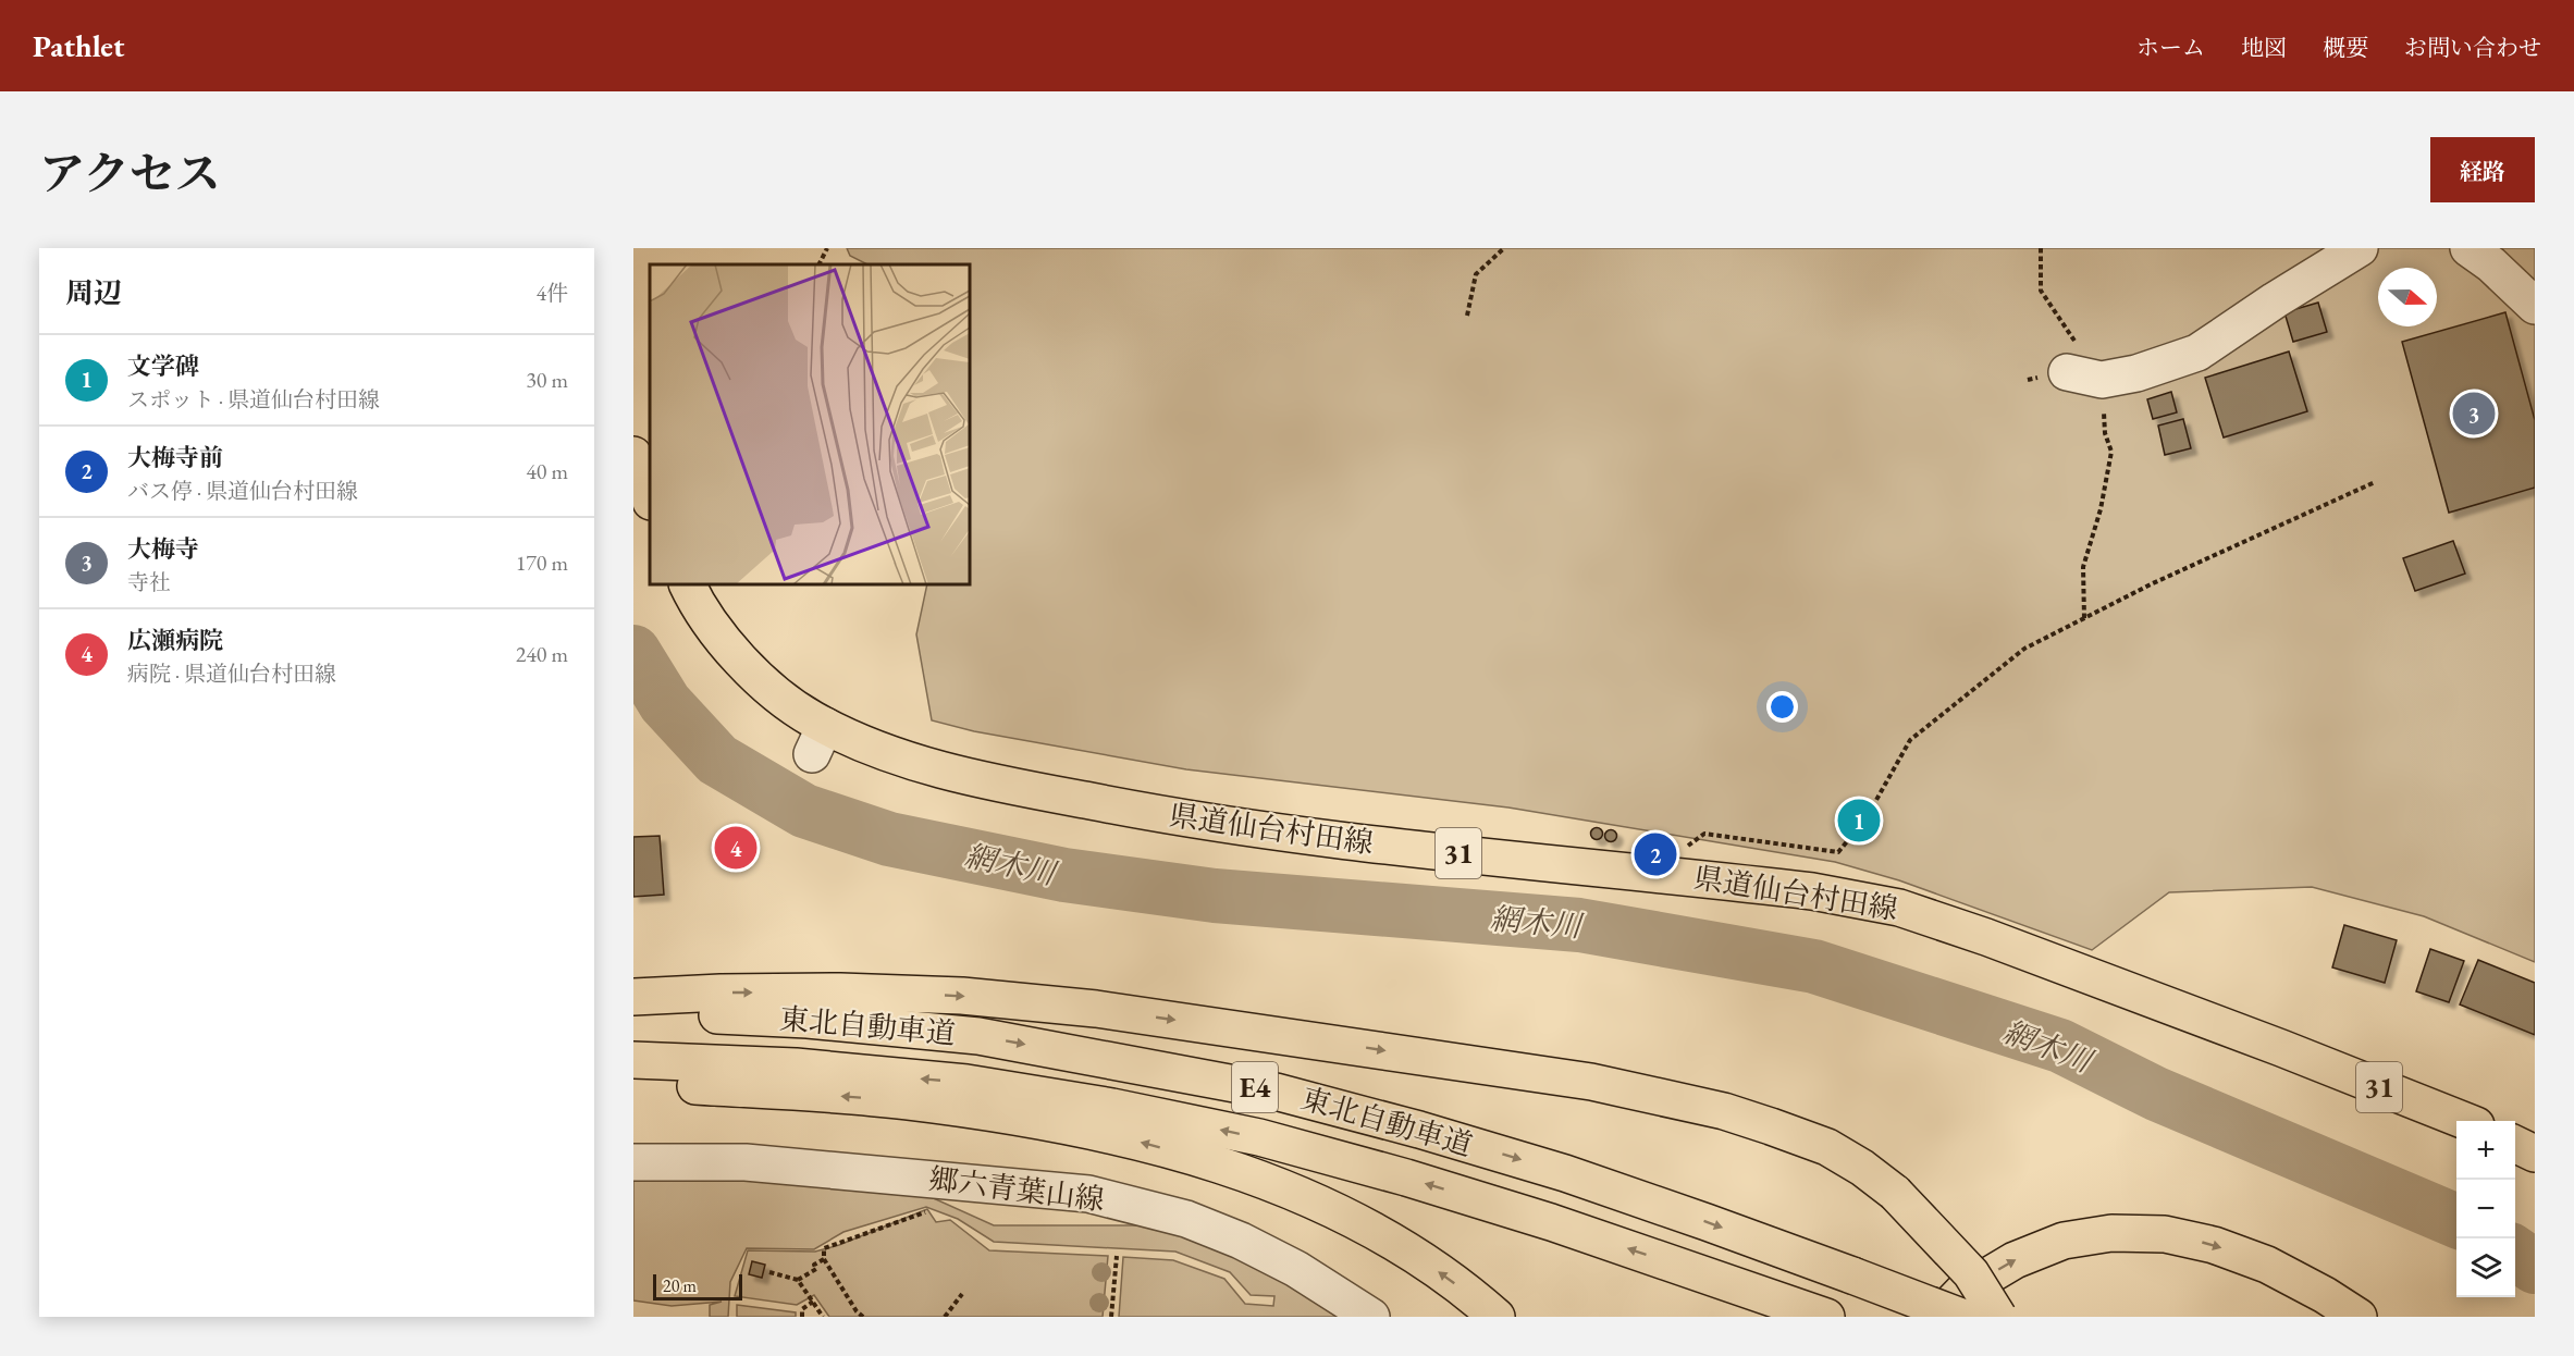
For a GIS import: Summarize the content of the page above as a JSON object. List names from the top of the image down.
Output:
{
  "streets": {
    "main road": [
      "県道仙台村田線",
      "31",
      "東北自動車道",
      "E4"
    ],
    "street": ["郷六青葉山線"]
  },
  "water": ["網木川"],
  "scale_bar": "20 m",
  "north": "right",
  "page": {
    "header": "Pathlet",
    "nav": [
      "ホーム",
      "地図",
      "概要",
      "お問い合わせ"
    ],
    "title": "アクセス",
    "buttons": "経路",
    "heading": ["周辺", "4件"],
    "list": [
      {
        "mark": "1",
        "name": "文学碑",
        "note": "スポット · 県道仙台村田線",
        "value": "30 m"
      },
      {
        "mark": "2",
        "name": "大梅寺前",
        "note": "バス停 · 県道仙台村田線",
        "value": "40 m"
      },
      {
        "mark": "3",
        "name": "大梅寺",
        "note": "寺社",
        "value": "170 m"
      },
      {
        "mark": "4",
        "name": "広瀬病院",
        "note": "病院 · 県道仙台村田線",
        "value": "240 m"
      }
    ],
    "pins": [
      "3",
      "1",
      "4",
      "2"
    ],
    "map_buttons": ["+", "−"],
    "scale": "20 m"
  }
}
